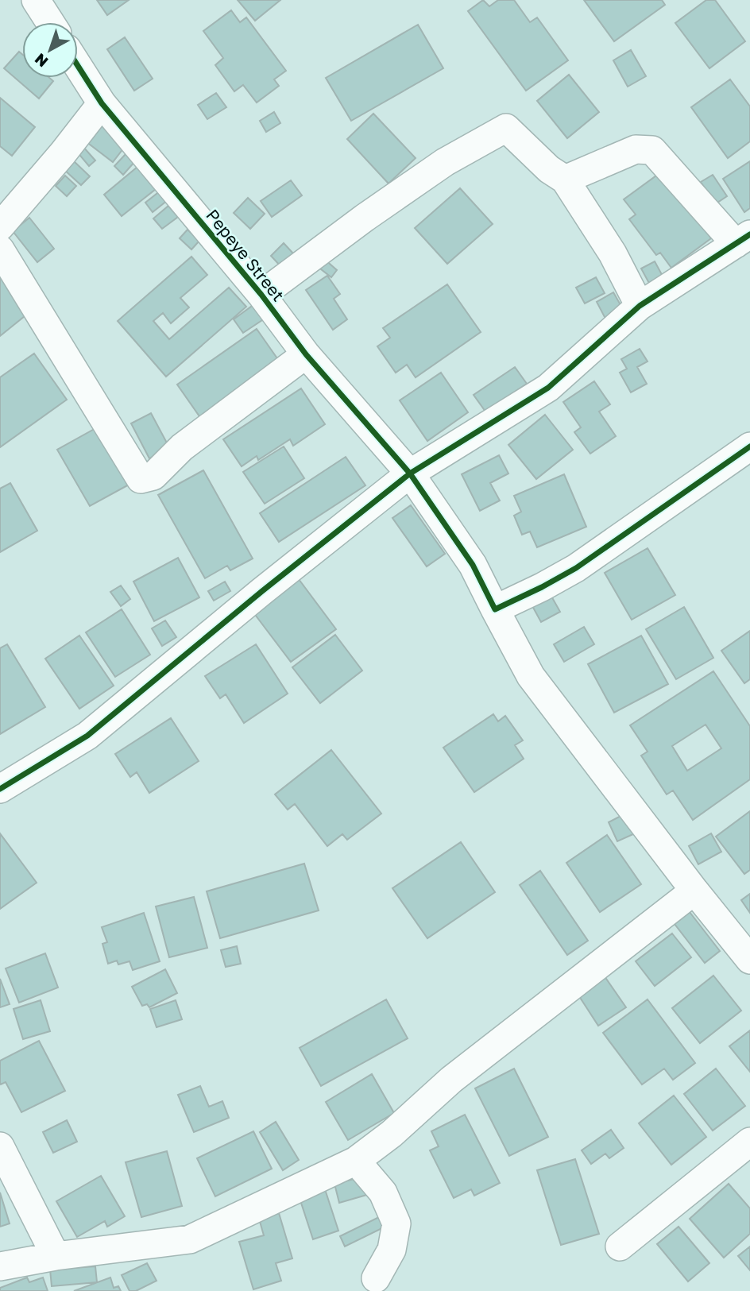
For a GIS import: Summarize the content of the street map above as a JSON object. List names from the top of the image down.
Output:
{
  "streets": {
    "street": ["Pepeye Street"]
  },
  "north": "bottom left"
}
